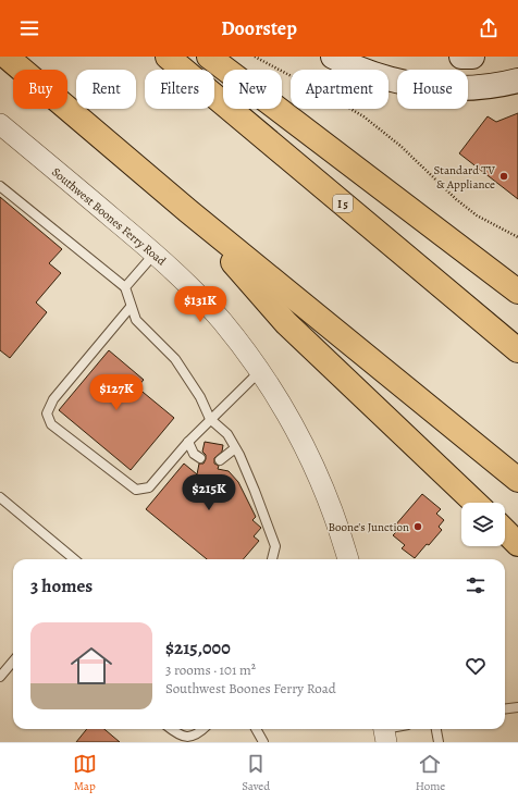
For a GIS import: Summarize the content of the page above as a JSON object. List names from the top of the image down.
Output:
{
  "streets": {
    "highway": ["I 5"],
    "street": ["Southwest Boones Ferry Road"]
  },
  "places": ["Standard TV & Appliance", "Boone's Junction"],
  "page": {
    "header": "Doorstep",
    "chip": [
      "Buy",
      "Rent",
      "Filters",
      "New",
      "Apartment",
      "House"
    ],
    "price": ["$131K", "$127K", "$215K"],
    "heading": "3 homes",
    "list": [
      {
        "name": "$215,000",
        "note": "3 rooms · 101 m² · Southwest Boones Ferry Road"
      }
    ],
    "tabs": ["Map", "Saved", "Home"]
  }
}
